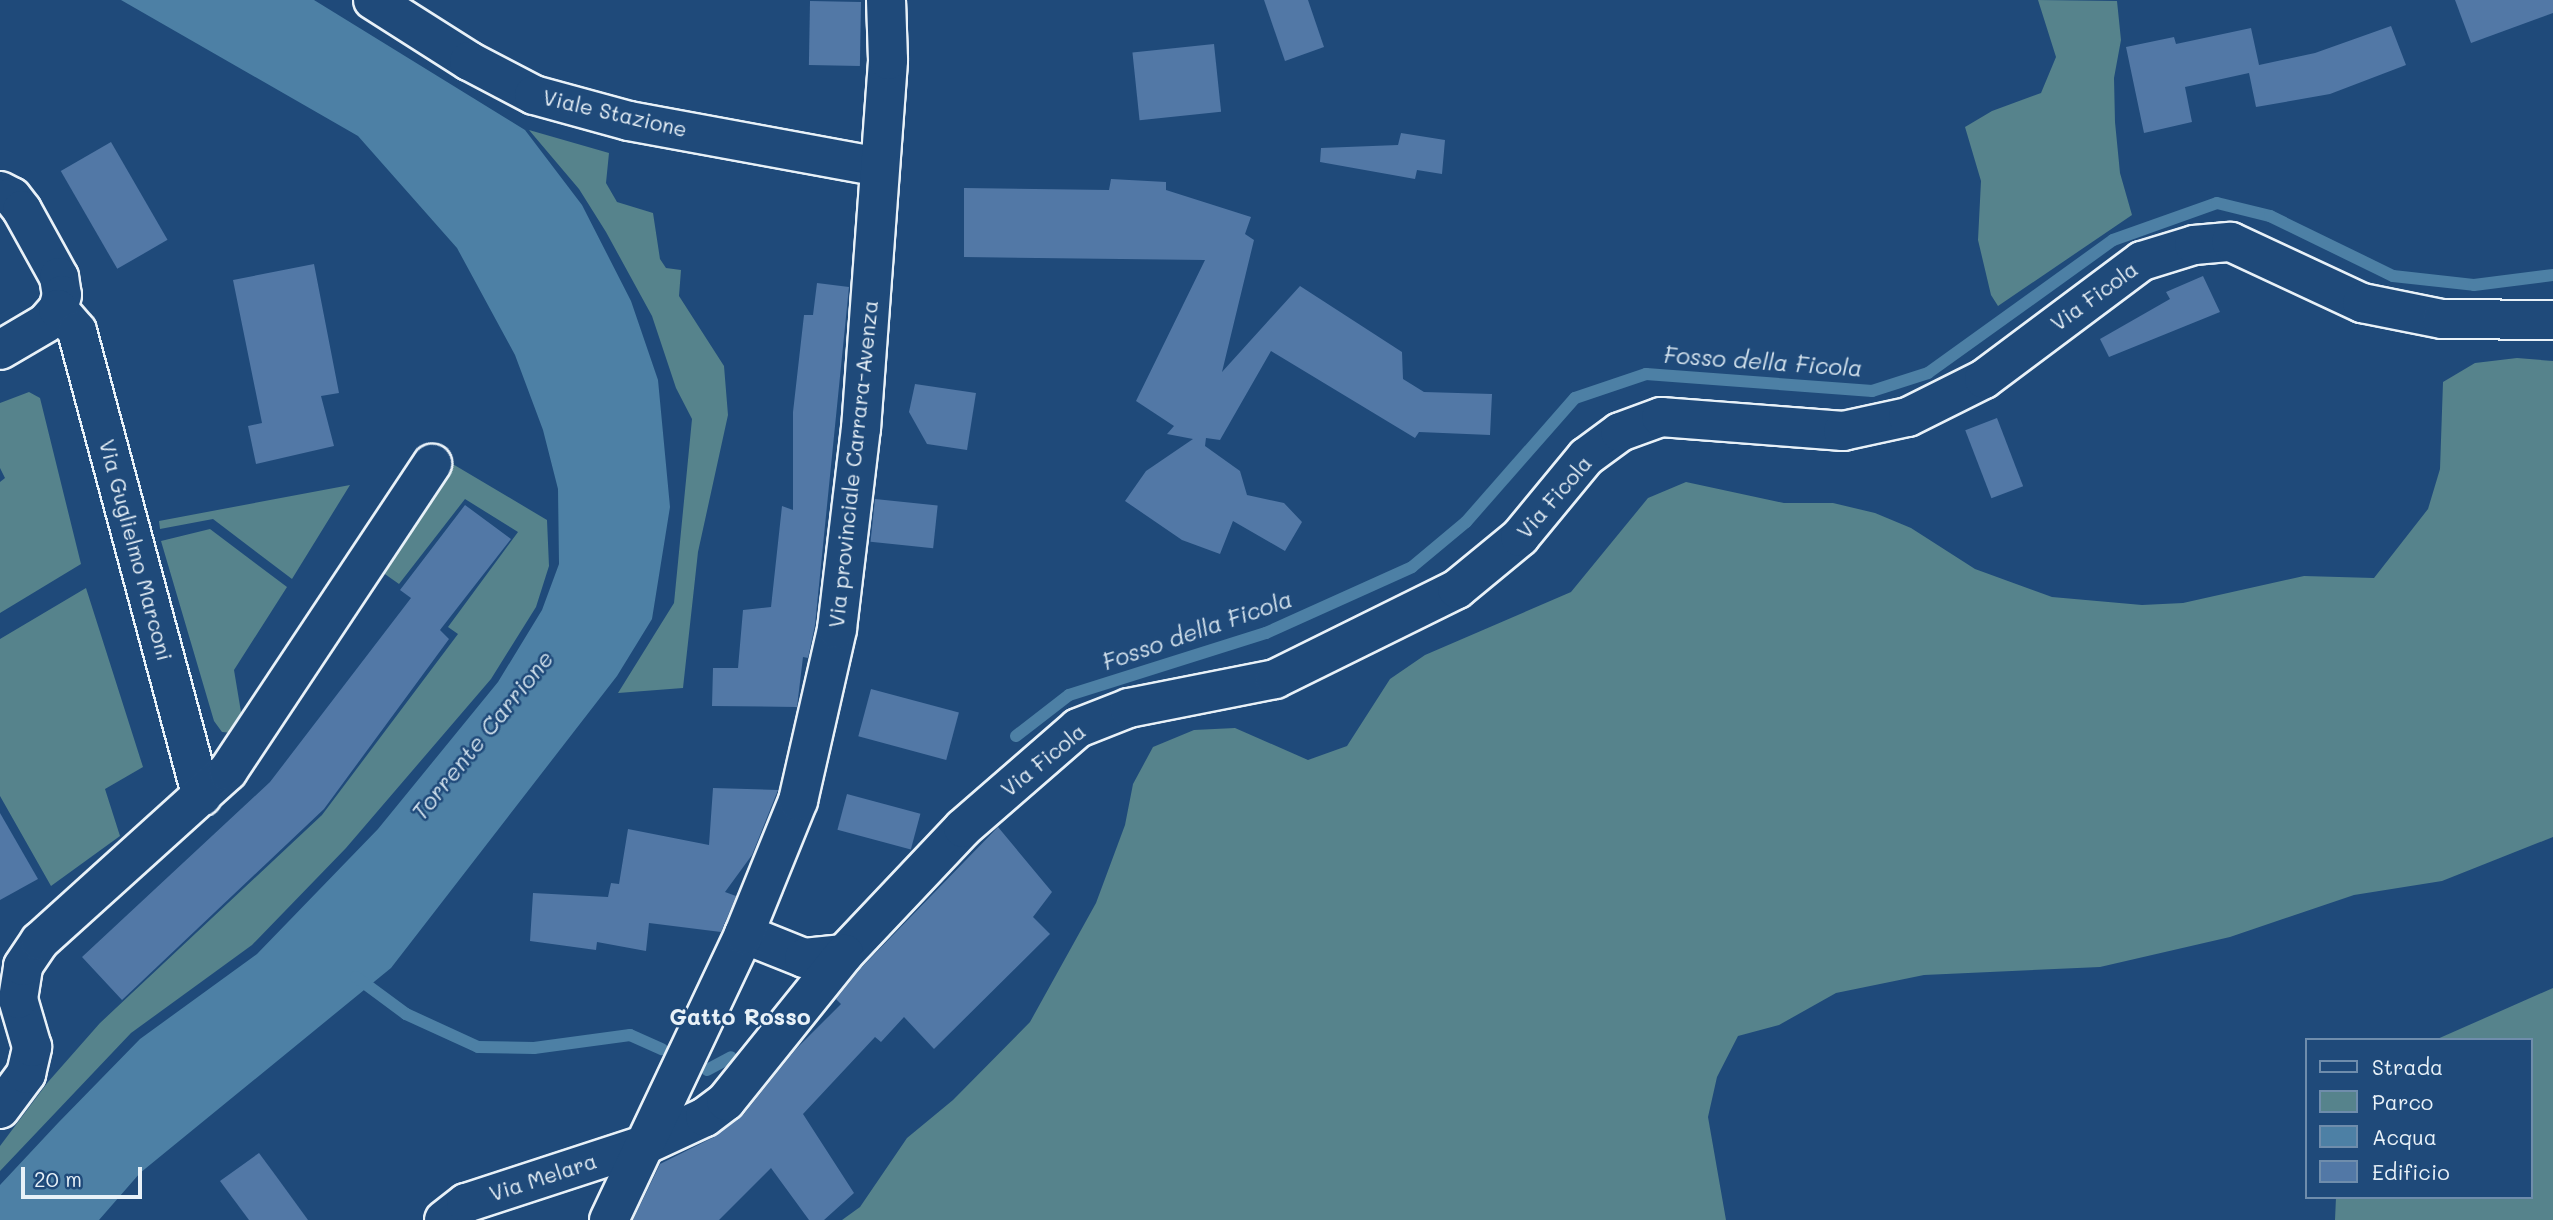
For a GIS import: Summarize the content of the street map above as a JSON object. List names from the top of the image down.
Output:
{
  "streets": {
    "street": [
      "Viale Stazione",
      "Via Ficola",
      "Via provinciale Carrara-Avenza",
      "Via Guglielmo Marconi",
      "Via Melara"
    ]
  },
  "crossings": [
    ["Viale Stazione", "Via provinciale Carrara-Avenza"],
    ["Via provinciale Carrara-Avenza", "Via Melara"]
  ],
  "districts": ["Gatto Rosso"],
  "water": ["Fosso della Ficola", "Torrente Carrione"],
  "legend": [
    "Strada",
    "Parco",
    "Acqua",
    "Edificio"
  ],
  "scale_bar": "20 m"
}
